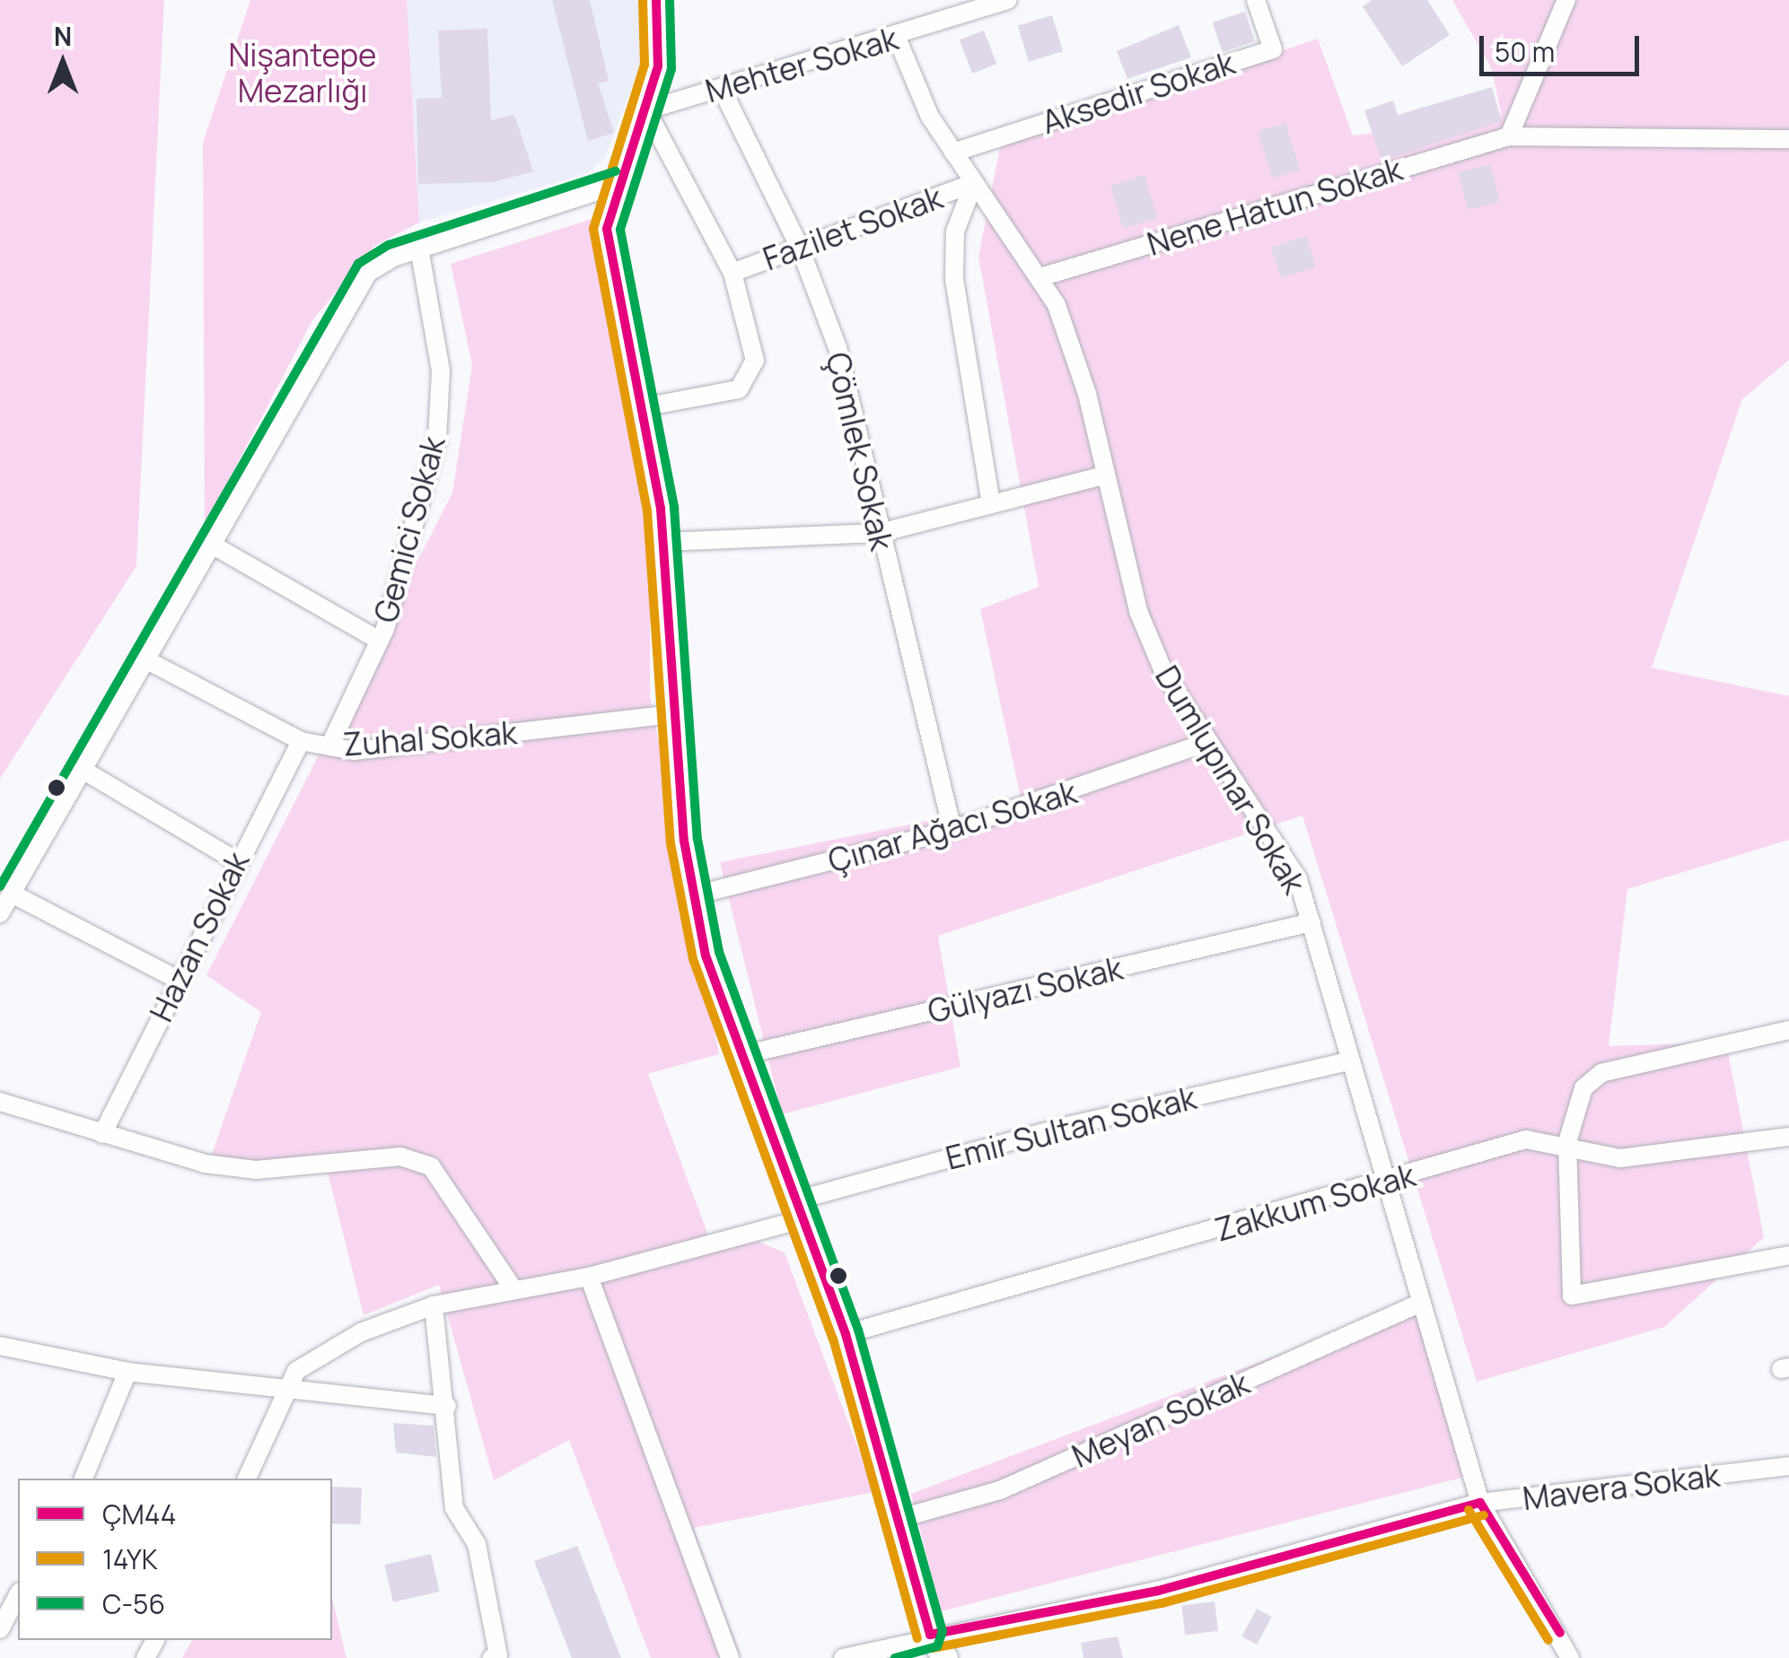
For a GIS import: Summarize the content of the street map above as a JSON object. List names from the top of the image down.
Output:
{
  "streets": {
    "street": [
      "Mehter Sokak",
      "Aksedir Sokak",
      "Nene Hatun Sokak",
      "Fazilet Sokak",
      "Çömlek Sokak",
      "Gemici Sokak",
      "Zuhal Sokak",
      "Dumlupınar Sokak",
      "Çınar Ağacı Sokak",
      "Hazan Sokak",
      "Gülyazı Sokak",
      "Emir Sultan Sokak",
      "Zakkum Sokak",
      "Meyan Sokak",
      "Mavera Sokak"
    ]
  },
  "crossings": [
    ["Mehter Sokak", "Çömlek Sokak"],
    ["Mehter Sokak", "Dumlupınar Sokak"],
    ["Aksedir Sokak", "Dumlupınar Sokak"],
    ["Nene Hatun Sokak", "Dumlupınar Sokak"],
    ["Fazilet Sokak", "Çömlek Sokak"],
    ["Fazilet Sokak", "Dumlupınar Sokak"],
    ["Çömlek Sokak", "Çınar Ağacı Sokak"],
    ["Gemici Sokak", "Zuhal Sokak"],
    ["Zuhal Sokak", "Hazan Sokak"],
    ["Dumlupınar Sokak", "Çınar Ağacı Sokak"],
    ["Dumlupınar Sokak", "Gülyazı Sokak"],
    ["Dumlupınar Sokak", "Emir Sultan Sokak"],
    ["Dumlupınar Sokak", "Zakkum Sokak"],
    ["Dumlupınar Sokak", "Meyan Sokak"],
    ["Dumlupınar Sokak", "Mavera Sokak"]
  ],
  "parks": ["Nişantepe Mezarlığı"],
  "lines": ["transit line ÇM44", "transit line 14YK", "transit line C-56"],
  "legend": ["ÇM44", "14YK", "C-56"],
  "scale_bar": "50 m",
  "north": "top"
}
